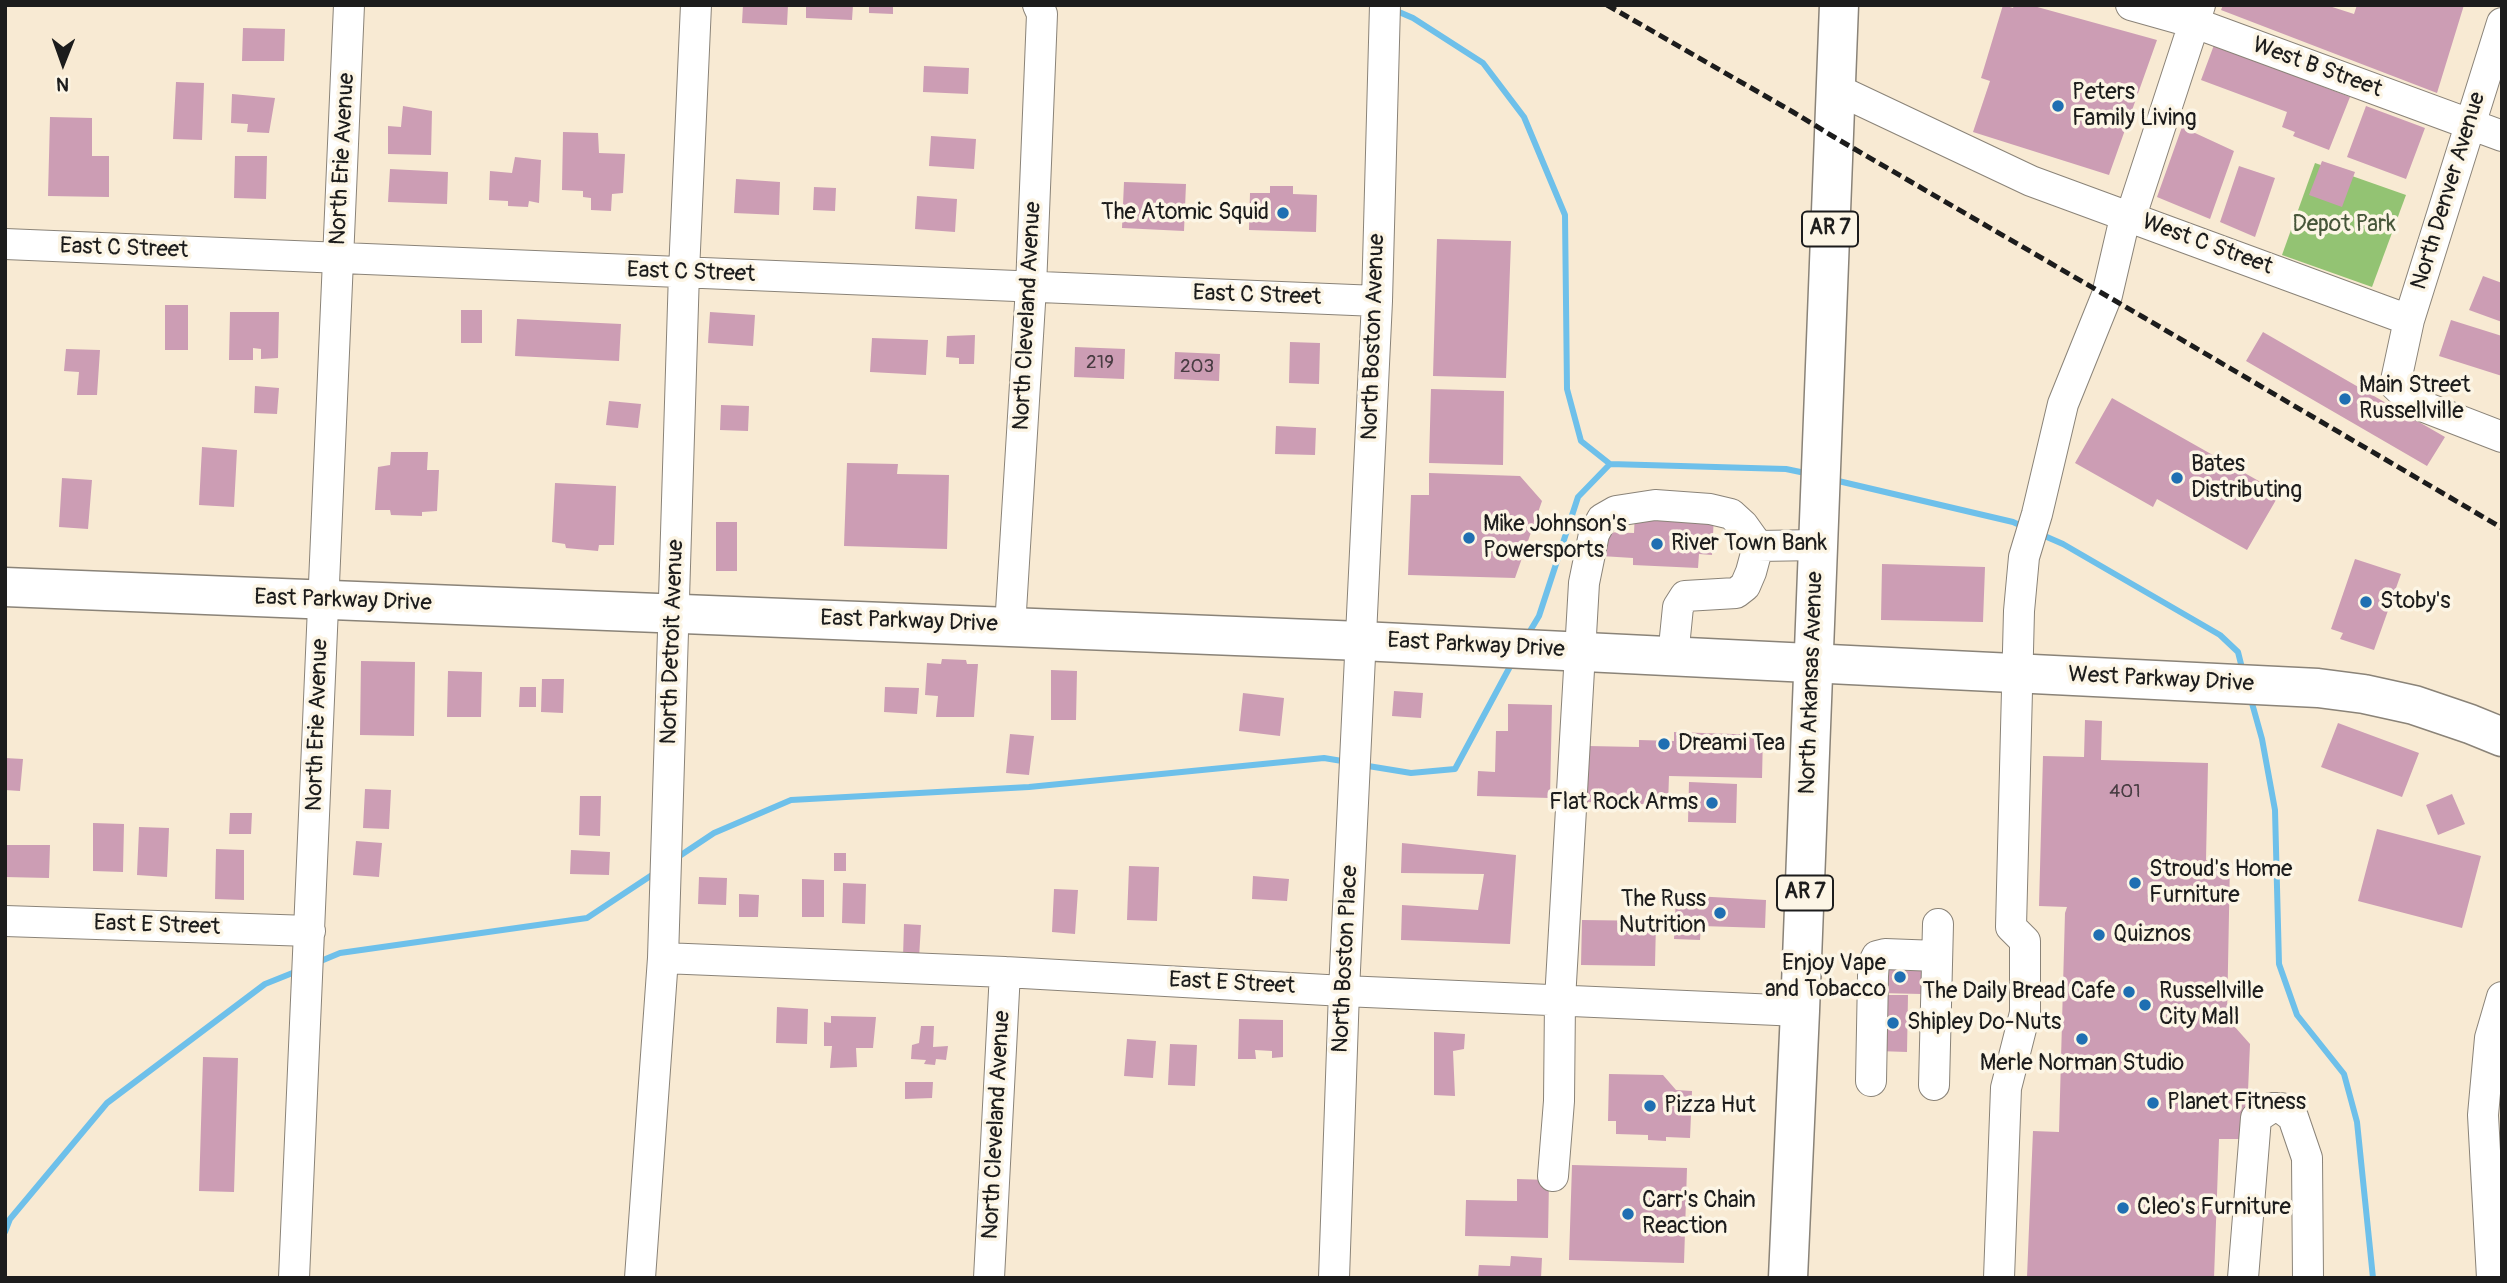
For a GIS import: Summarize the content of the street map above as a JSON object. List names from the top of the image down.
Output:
{
  "streets": {
    "main road": [
      "AR 7",
      "East Parkway Drive",
      "West Parkway Drive",
      "North Arkansas Avenue"
    ],
    "street": [
      "West B Street",
      "North Erie Avenue",
      "North Denver Avenue",
      "West C Street",
      "East C Street",
      "North Cleveland Avenue",
      "North Boston Avenue",
      "North Detroit Avenue",
      "East E Street",
      "North Boston Place"
    ]
  },
  "crossings": [
    ["West B Street", "North Denver Avenue"],
    ["North Erie Avenue", "East C Street"],
    ["North Erie Avenue", "East Parkway Drive"],
    ["North Erie Avenue", "East E Street"],
    ["North Denver Avenue", "West C Street"],
    ["West C Street", "North Arkansas Avenue"],
    ["East C Street", "North Cleveland Avenue"],
    ["East C Street", "North Boston Avenue"],
    ["East C Street", "North Detroit Avenue"],
    ["North Cleveland Avenue", "East Parkway Drive"],
    ["North Cleveland Avenue", "East E Street"],
    ["North Boston Avenue", "East Parkway Drive"],
    ["North Boston Avenue", "North Boston Place"],
    ["East Parkway Drive", "North Detroit Avenue"],
    ["East Parkway Drive", "West Parkway Drive"],
    ["East Parkway Drive", "North Arkansas Avenue"],
    ["East Parkway Drive", "North Boston Place"],
    ["North Detroit Avenue", "East E Street"],
    ["West Parkway Drive", "North Arkansas Avenue"],
    ["North Arkansas Avenue", "East E Street"],
    ["East E Street", "North Boston Place"]
  ],
  "parks": ["Depot Park"],
  "places": [
    "Peters Family Living",
    "The Atomic Squid",
    "Main Street Russellville",
    "Bates Distributing",
    "Mike Johnson's Powersports",
    "River Town Bank",
    "Stoby's",
    "Dreami Tea",
    "Flat Rock Arms",
    "Stroud's Home Furniture",
    "The Russ Nutrition",
    "Quiznos",
    "Enjoy Vape and Tobacco",
    "The Daily Bread Cafe",
    "Russellville City Mall",
    "Shipley Do-Nuts",
    "Merle Norman Studio",
    "Planet Fitness",
    "Pizza Hut",
    "Cleo's Furniture",
    "Carr's Chain Reaction"
  ],
  "house_numbers": ["219", "203", "401"],
  "north": "bottom"
}
